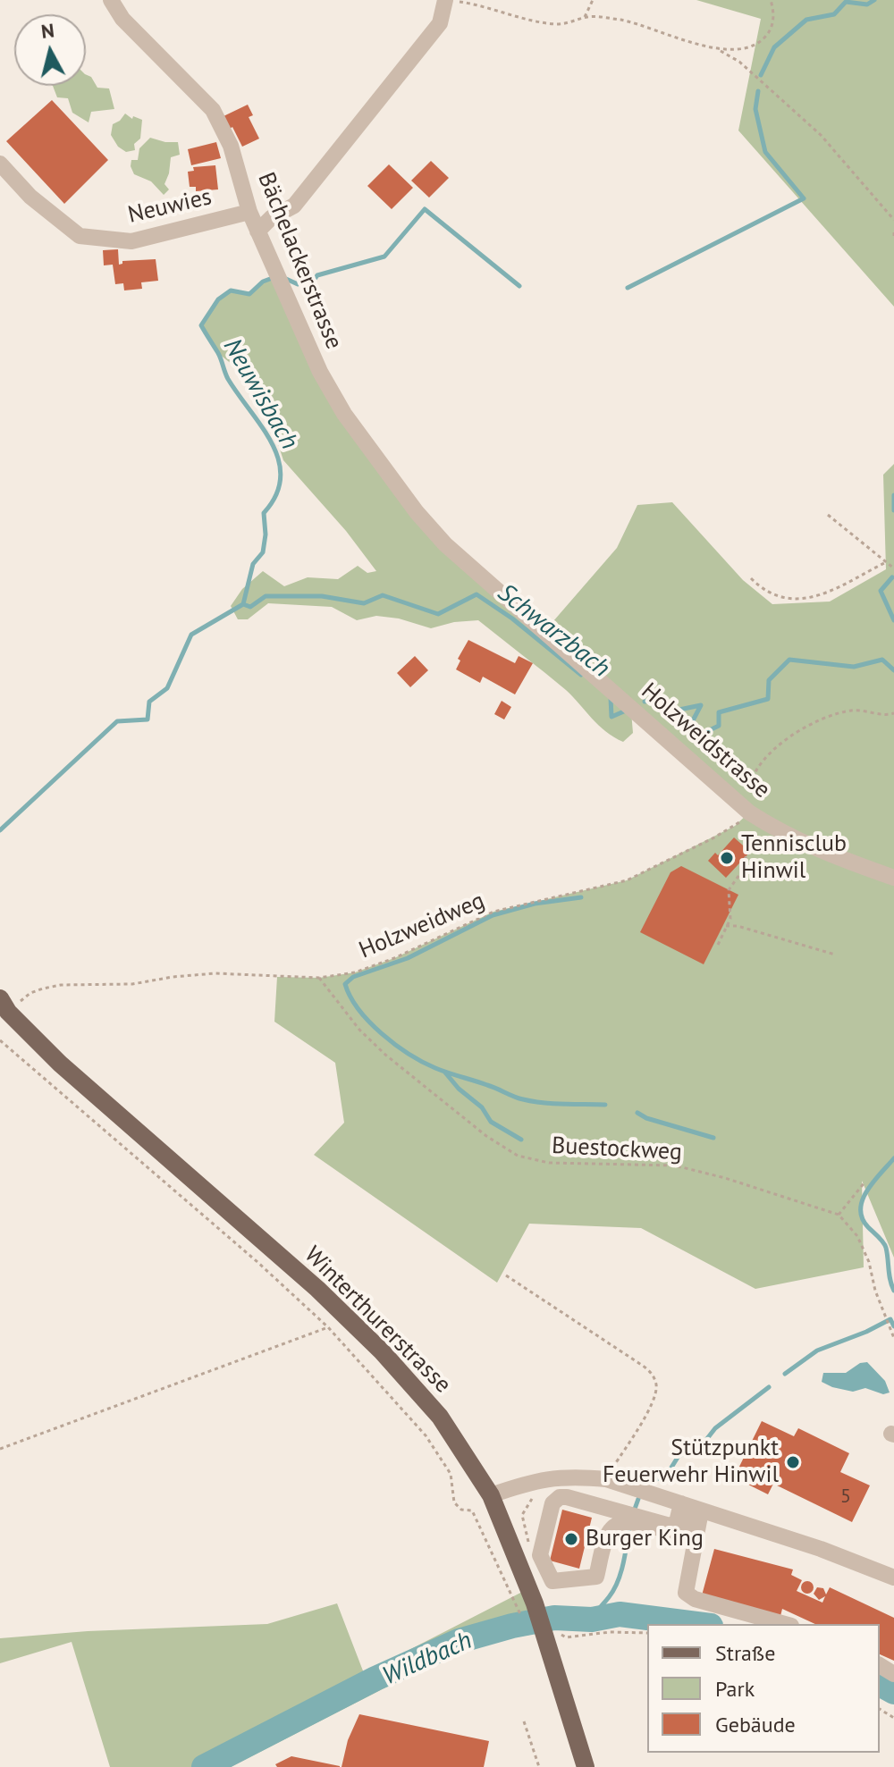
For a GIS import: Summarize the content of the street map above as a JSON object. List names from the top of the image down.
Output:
{
  "streets": {
    "main road": ["Winterthurerstrasse"],
    "street": ["Neuwies", "Bächelackerstrasse", "Holzweidstrasse"],
    "path": ["Holzweidweg", "Buestockweg"]
  },
  "crossings": [
    ["Neuwies", "Bächelackerstrasse"],
    ["Bächelackerstrasse", "Holzweidstrasse"],
    ["Holzweidstrasse", "Holzweidweg"],
    ["Holzweidweg", "Buestockweg"],
    ["Holzweidweg", "Winterthurerstrasse"]
  ],
  "water": ["Neuwisbach", "Schwarzbach", "Wildbach"],
  "places": ["Tennisclub Hinwil", "Stützpunkt Feuerwehr Hinwil", "Burger King"],
  "house_numbers": ["5"],
  "legend": ["Straße", "Park", "Gebäude"],
  "north": "top"
}
